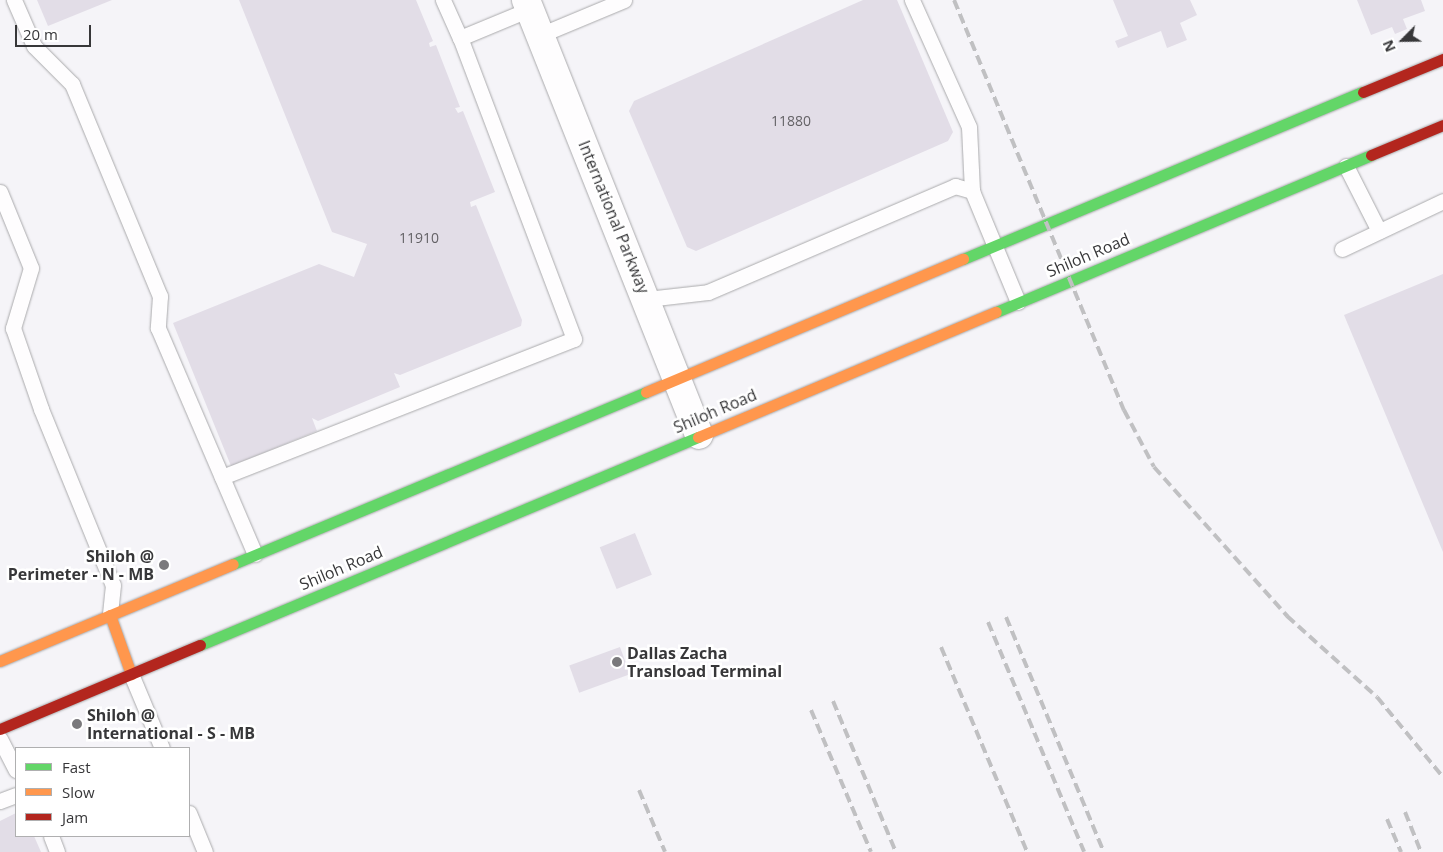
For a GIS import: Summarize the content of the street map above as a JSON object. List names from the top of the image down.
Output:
{
  "streets": {
    "main road": ["Shiloh Road"],
    "street": ["International Parkway"]
  },
  "crossings": [
    ["International Parkway", "Shiloh Road"]
  ],
  "places": ["Shiloh @ Perimeter - N - MB", "Dallas Zacha Transload Terminal", "Shiloh @ International - S - MB"],
  "house_numbers": ["11880", "11910"],
  "legend": ["Fast", "Slow", "Jam"],
  "scale_bar": "20 m",
  "north": "bottom left"
}
